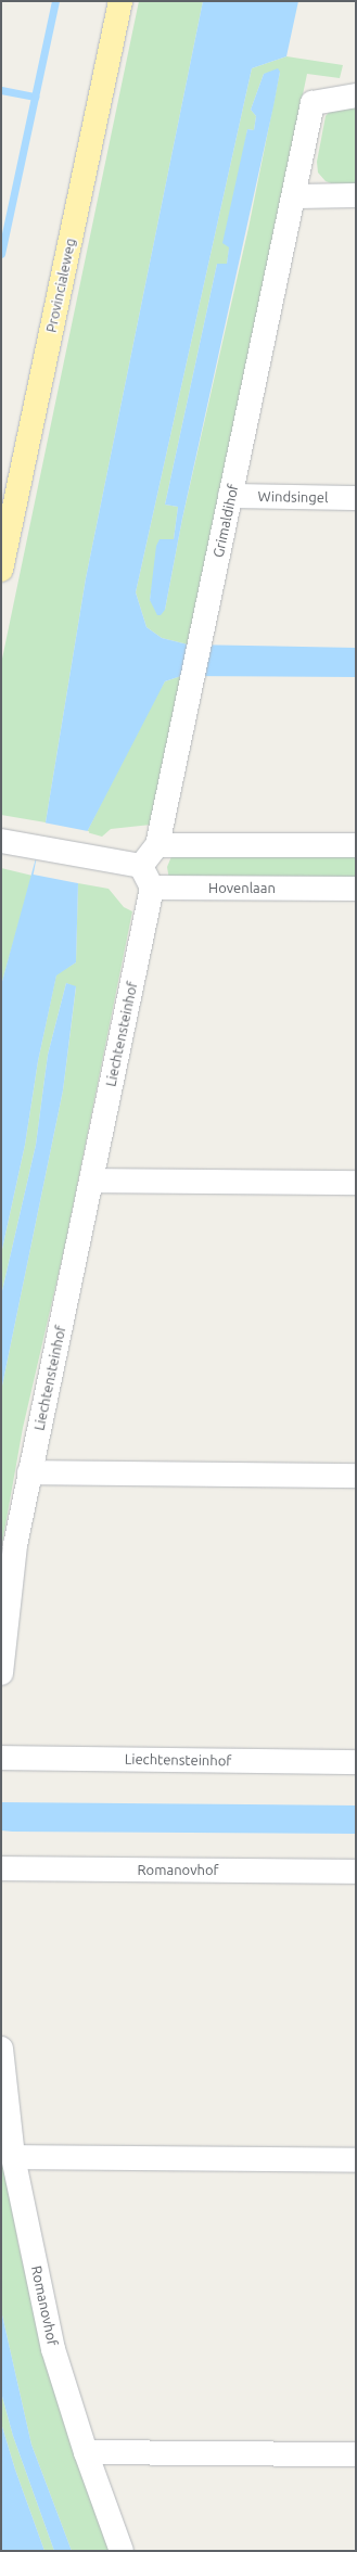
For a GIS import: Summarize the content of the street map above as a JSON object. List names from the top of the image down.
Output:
{
  "streets": {
    "main road": ["Provincialeweg"],
    "street": [
      "Windsingel",
      "Grimaldihof",
      "Hovenlaan",
      "Liechtensteinhof",
      "Romanovhof"
    ]
  },
  "crossings": [
    ["Windsingel", "Grimaldihof"],
    ["Hovenlaan", "Liechtensteinhof"]
  ]
}
